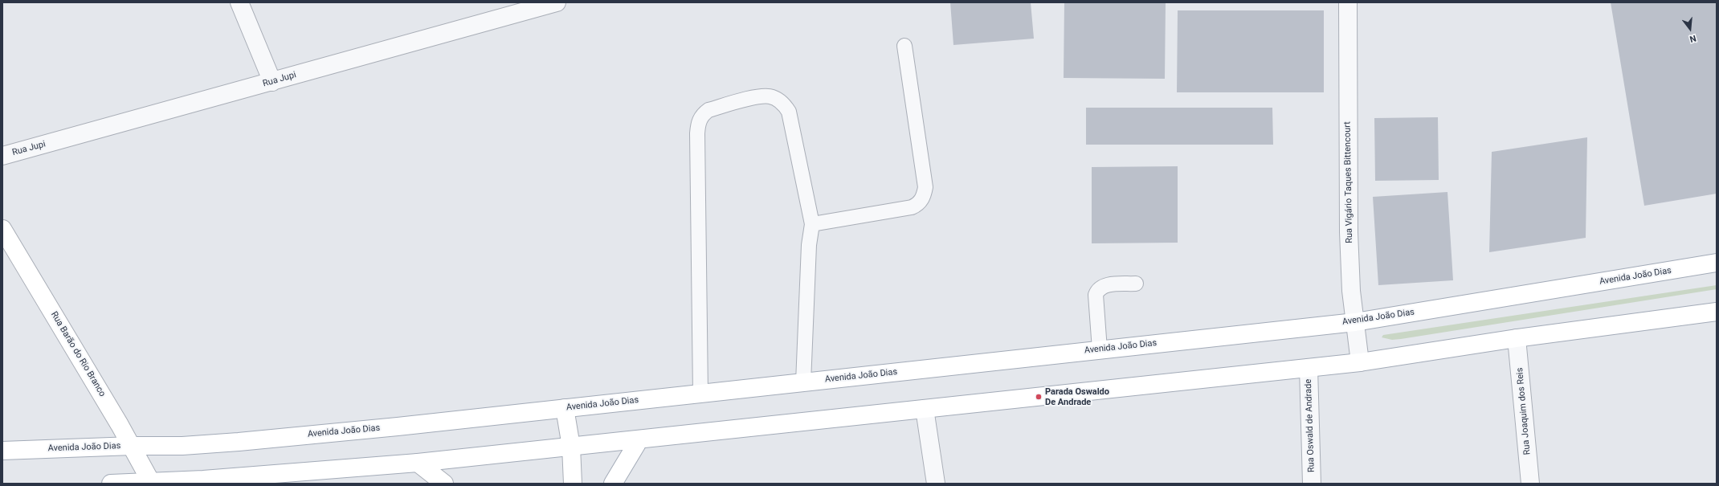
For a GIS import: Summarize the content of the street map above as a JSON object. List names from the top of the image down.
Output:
{
  "streets": {
    "main road": ["Avenida João Dias", "Rua Barão do Rio Branco"],
    "street": [
      "Rua Jupi",
      "Rua Vigário Taques Bittencourt",
      "Rua Joaquim dos Reis",
      "Rua Oswald de Andrade"
    ]
  },
  "crossings": [
    ["Rua Vigário Taques Bittencourt", "Avenida João Dias"],
    ["Avenida João Dias", "Rua Barão do Rio Branco"]
  ],
  "places": ["Parada Oswaldo De Andrade"],
  "north": "bottom"
}
